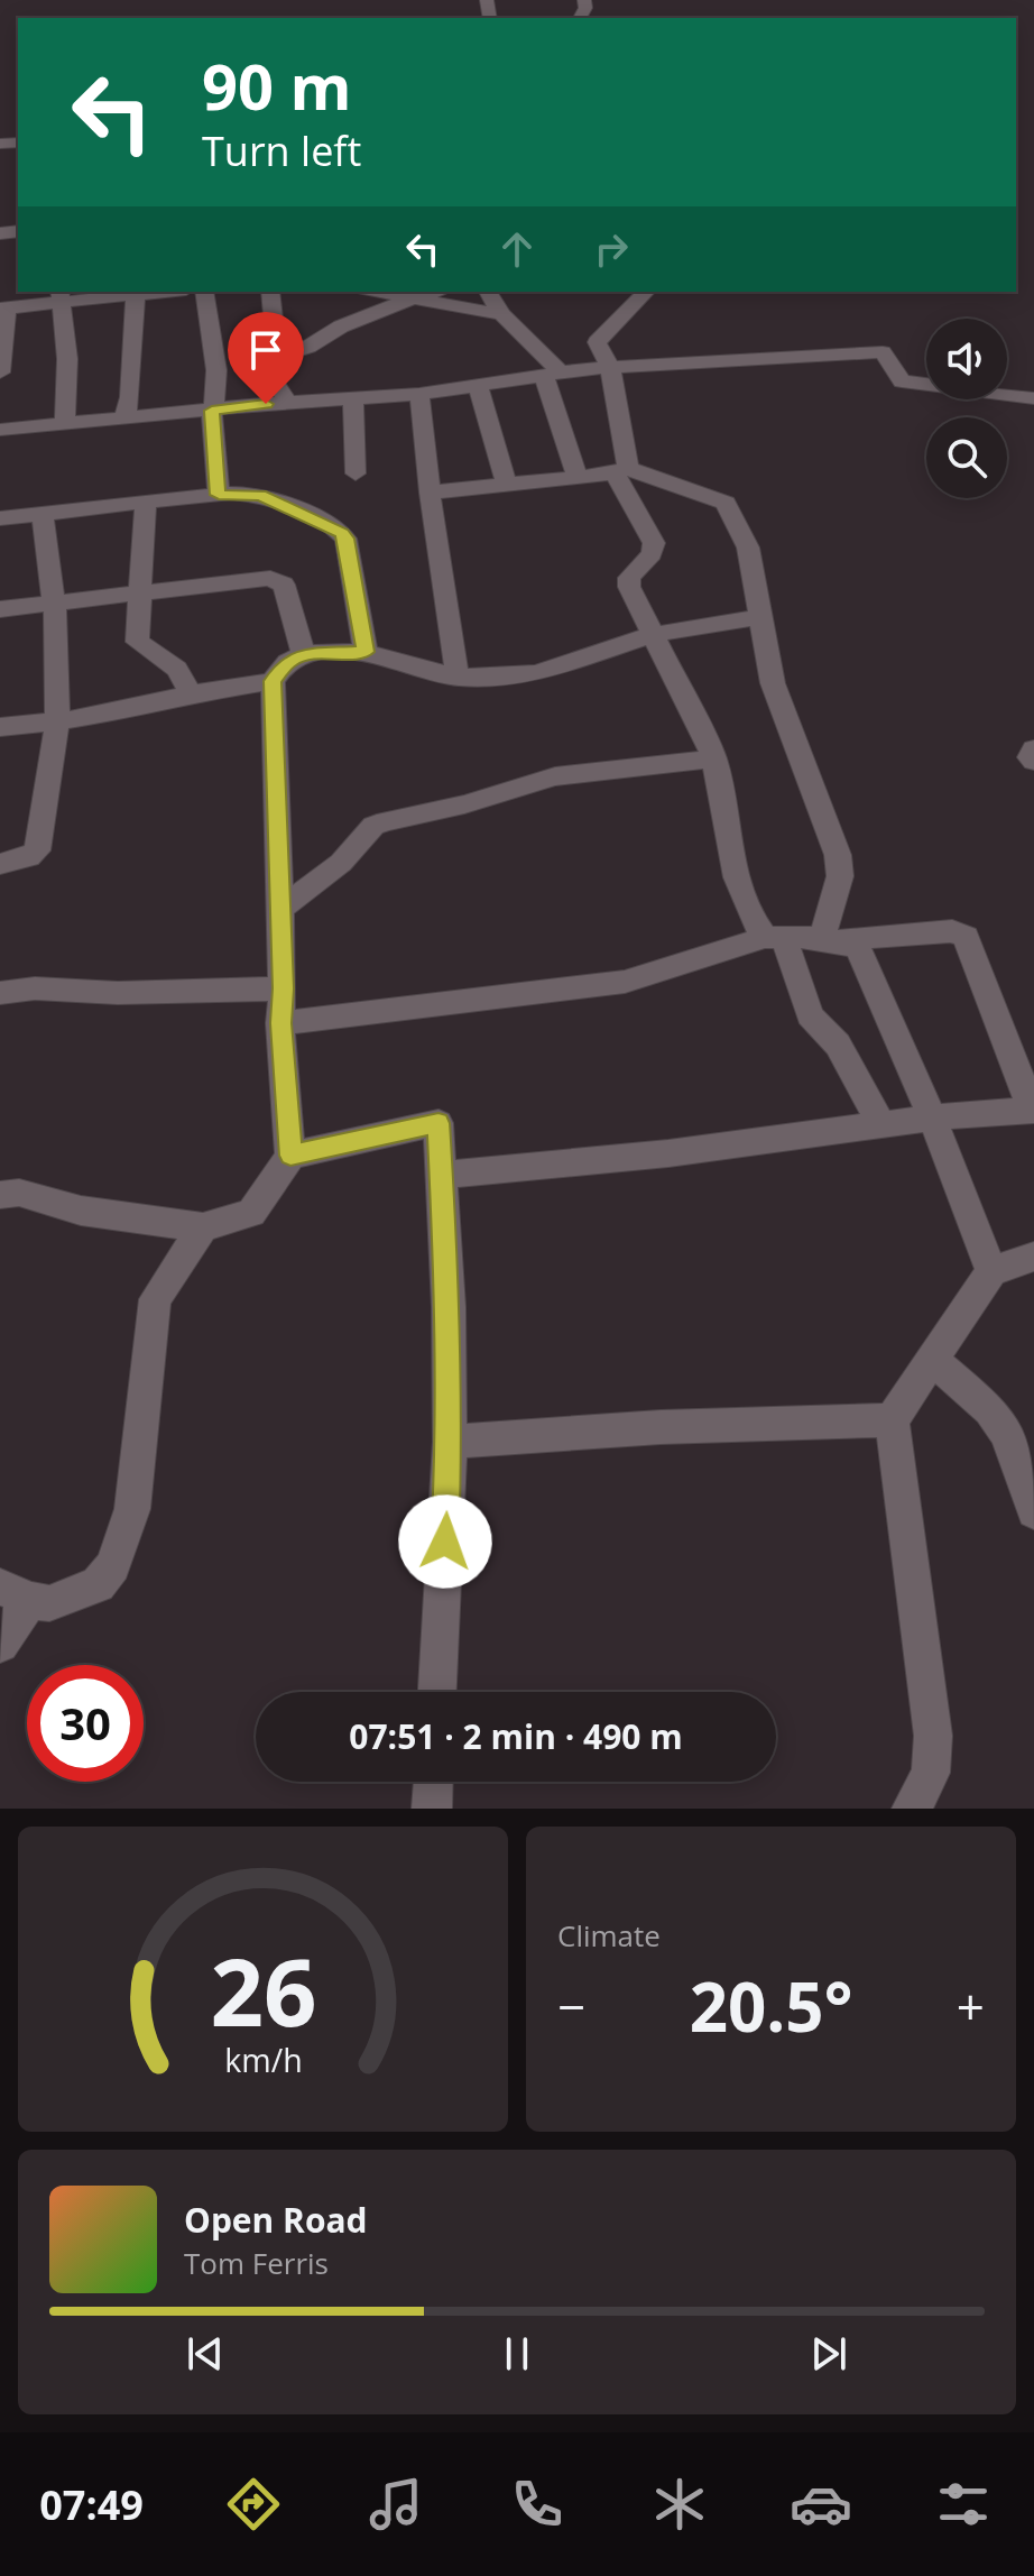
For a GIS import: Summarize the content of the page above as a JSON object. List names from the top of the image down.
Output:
{
  "page": {
    "turn": ["90 m", "Turn left"],
    "limit": "30",
    "trip": "07:51 · 2 min · 490 m",
    "tile": "Climate",
    "heat": ["−", "20.5°", "+"],
    "song": ["Open Road", "Tom Ferris"],
    "tabs": "07:49",
    "gauge": ["26", "km/h"]
  }
}
